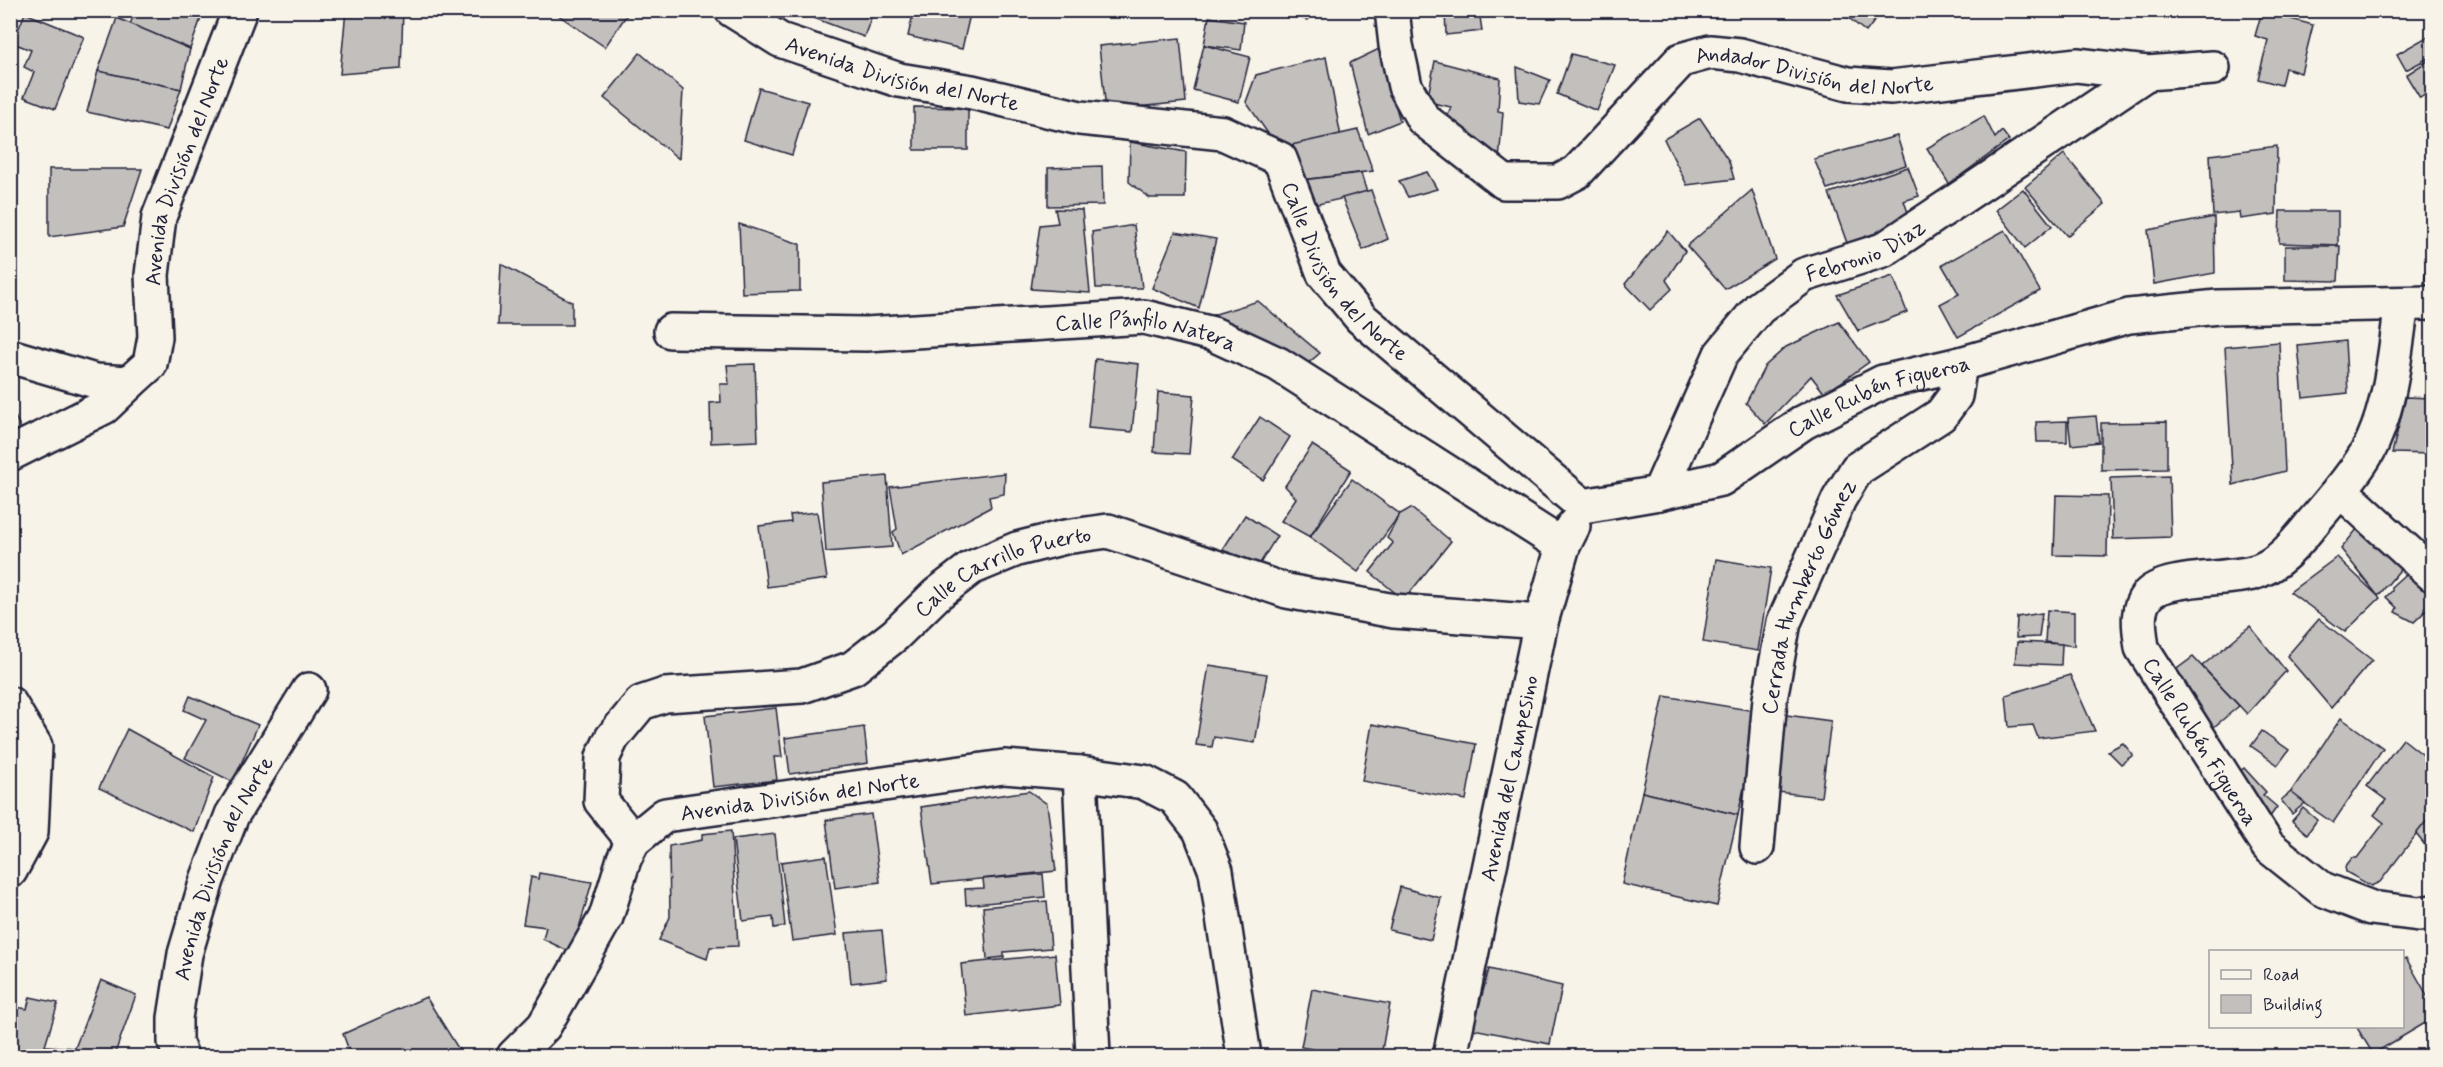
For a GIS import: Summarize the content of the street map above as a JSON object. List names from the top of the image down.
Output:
{
  "streets": {
    "street": [
      "Andador División del Norte",
      "Avenida División del Norte",
      "Febronio Diaz",
      "Calle División del Norte",
      "Calle Pánfilo Natera",
      "Calle Rubén Figueroa",
      "Calle Carrillo Puerto",
      "Cerrada Humberto Gómez",
      "Avenida del Campesino"
    ]
  },
  "crossings": [
    ["Andador División del Norte", "Febronio Diaz"],
    ["Avenida División del Norte", "Calle División del Norte"],
    ["Avenida División del Norte", "Calle Carrillo Puerto"],
    ["Febronio Diaz", "Calle Rubén Figueroa"],
    ["Calle División del Norte", "Calle Rubén Figueroa"],
    ["Calle División del Norte", "Avenida del Campesino"],
    ["Calle Pánfilo Natera", "Avenida del Campesino"],
    ["Calle Rubén Figueroa", "Cerrada Humberto Gómez"],
    ["Calle Rubén Figueroa", "Avenida del Campesino"],
    ["Calle Carrillo Puerto", "Avenida del Campesino"]
  ],
  "legend": ["Road", "Building"]
}
